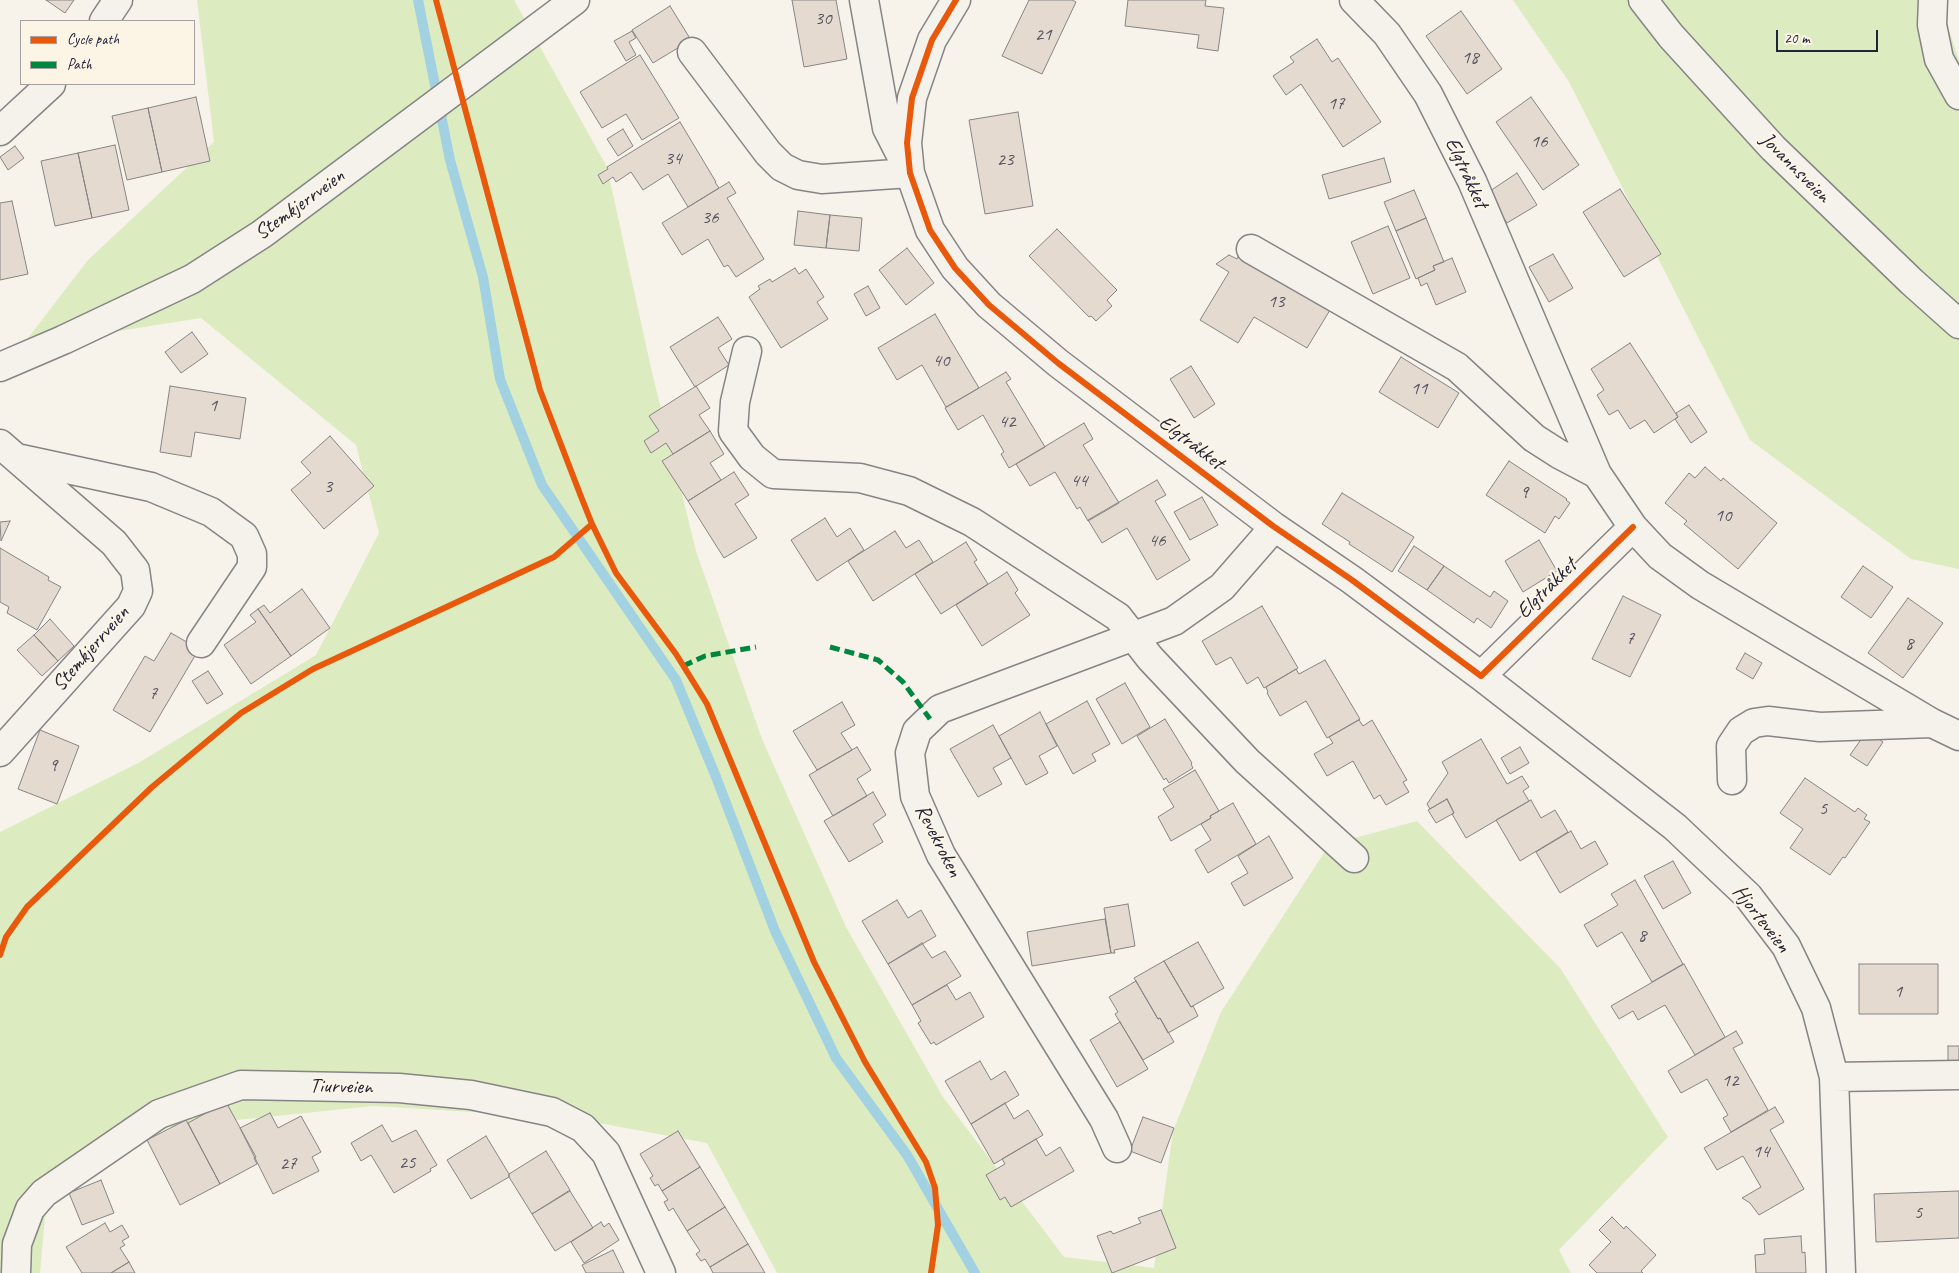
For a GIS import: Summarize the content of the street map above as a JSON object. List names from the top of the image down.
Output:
{
  "streets": {
    "street": [
      "Jovannsveien",
      "Elgtråkket",
      "Stemkjerrveien",
      "Revekroken",
      "Hjorteveien",
      "Tiurveien"
    ]
  },
  "crossings": [
    ["Elgtråkket", "Revekroken"],
    ["Elgtråkket", "Hjorteveien"]
  ],
  "house_numbers": [
    "30",
    "21",
    "18",
    "17",
    "16",
    "34",
    "23",
    "36",
    "13",
    "40",
    "11",
    "1",
    "42",
    "44",
    "3",
    "9",
    "10",
    "46",
    "7",
    "8",
    "7",
    "9",
    "5",
    "8",
    "1",
    "12",
    "14",
    "25",
    "27",
    "5"
  ],
  "legend": ["Cycle path", "Path"],
  "scale_bar": "20 m"
}
